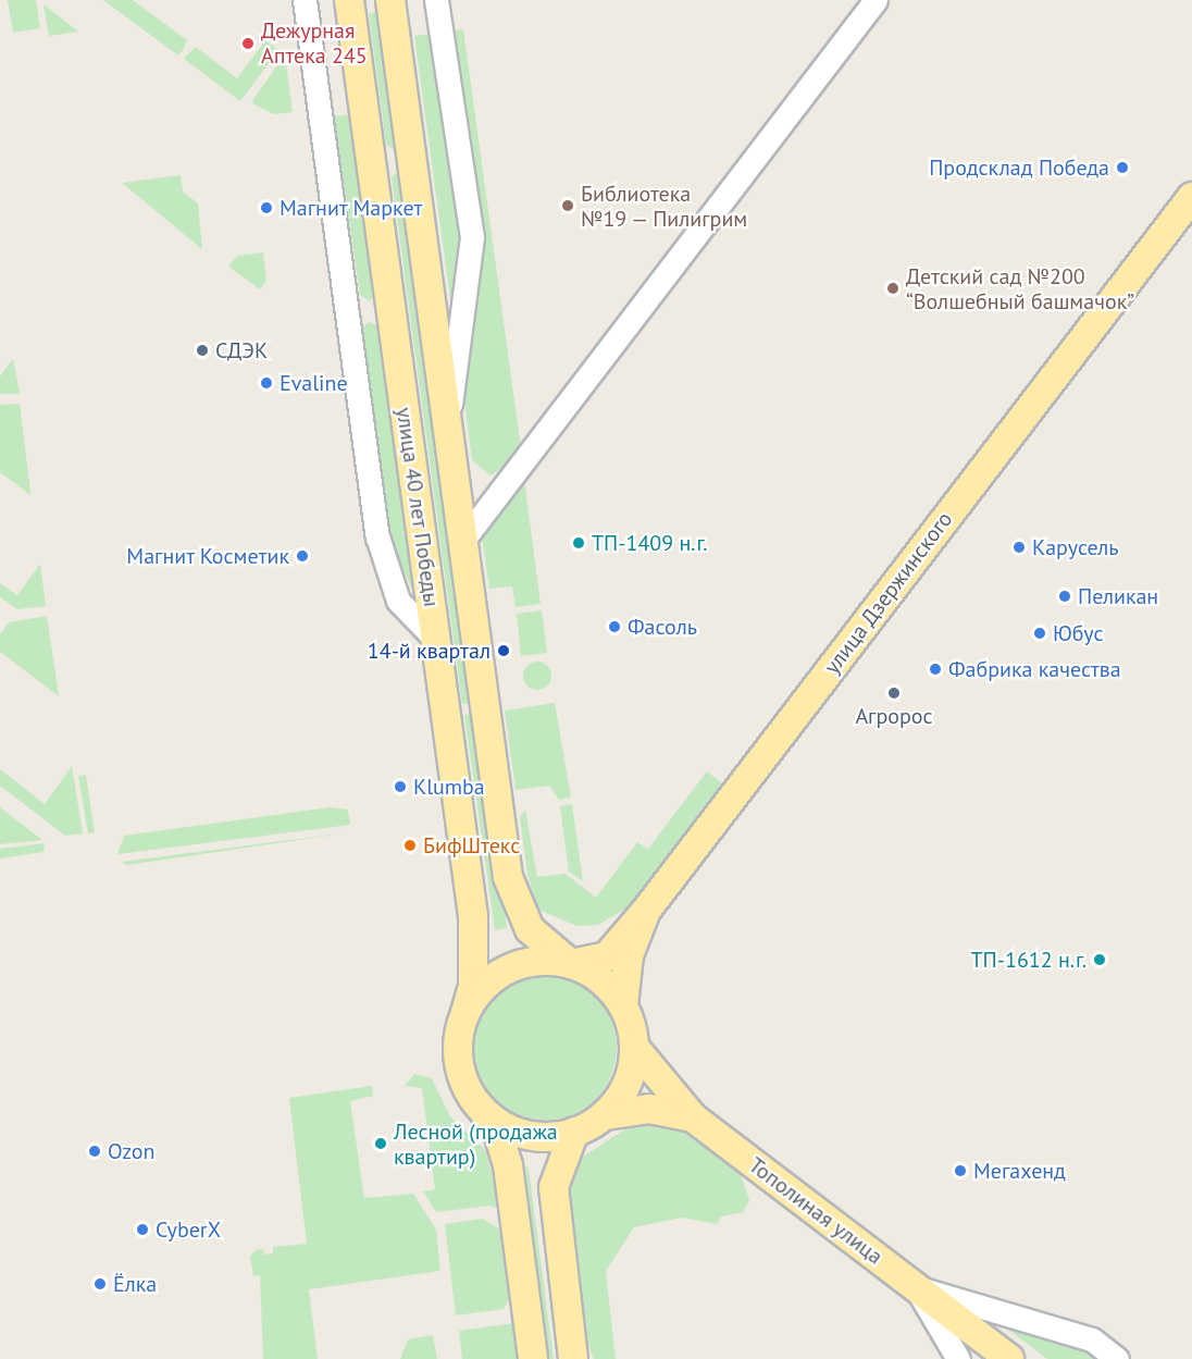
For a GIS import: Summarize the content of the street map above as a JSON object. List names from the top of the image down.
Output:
{
  "streets": {
    "main road": ["улица 40 лет Победы", "улица Дзержинского", "Тополиная улица"]
  },
  "crossings": [
    ["улица 40 лет Победы", "улица Дзержинского"],
    ["улица 40 лет Победы", "Тополиная улица"],
    ["улица Дзержинского", "Тополиная улица"]
  ],
  "places": [
    "Дежурная Аптека 245",
    "Продсклад Победа",
    "Библиотека №19 — Пилигрим",
    "Магнит Маркет",
    "Детский сад №200 “Волшебный башмачок”",
    "СДЭК",
    "Evaline",
    "ТП-1409 н.г.",
    "Карусель",
    "Магнит Косметик",
    "Пеликан",
    "Фасоль",
    "Юбус",
    "14-й квартал",
    "Фабрика качества",
    "Агророс",
    "Klumba",
    "БифШтекс",
    "ТП-1612 н.г.",
    "Лесной (продажа квартир)",
    "Ozon",
    "Мегахенд",
    "CyberX",
    "Ёлка"
  ]
}
